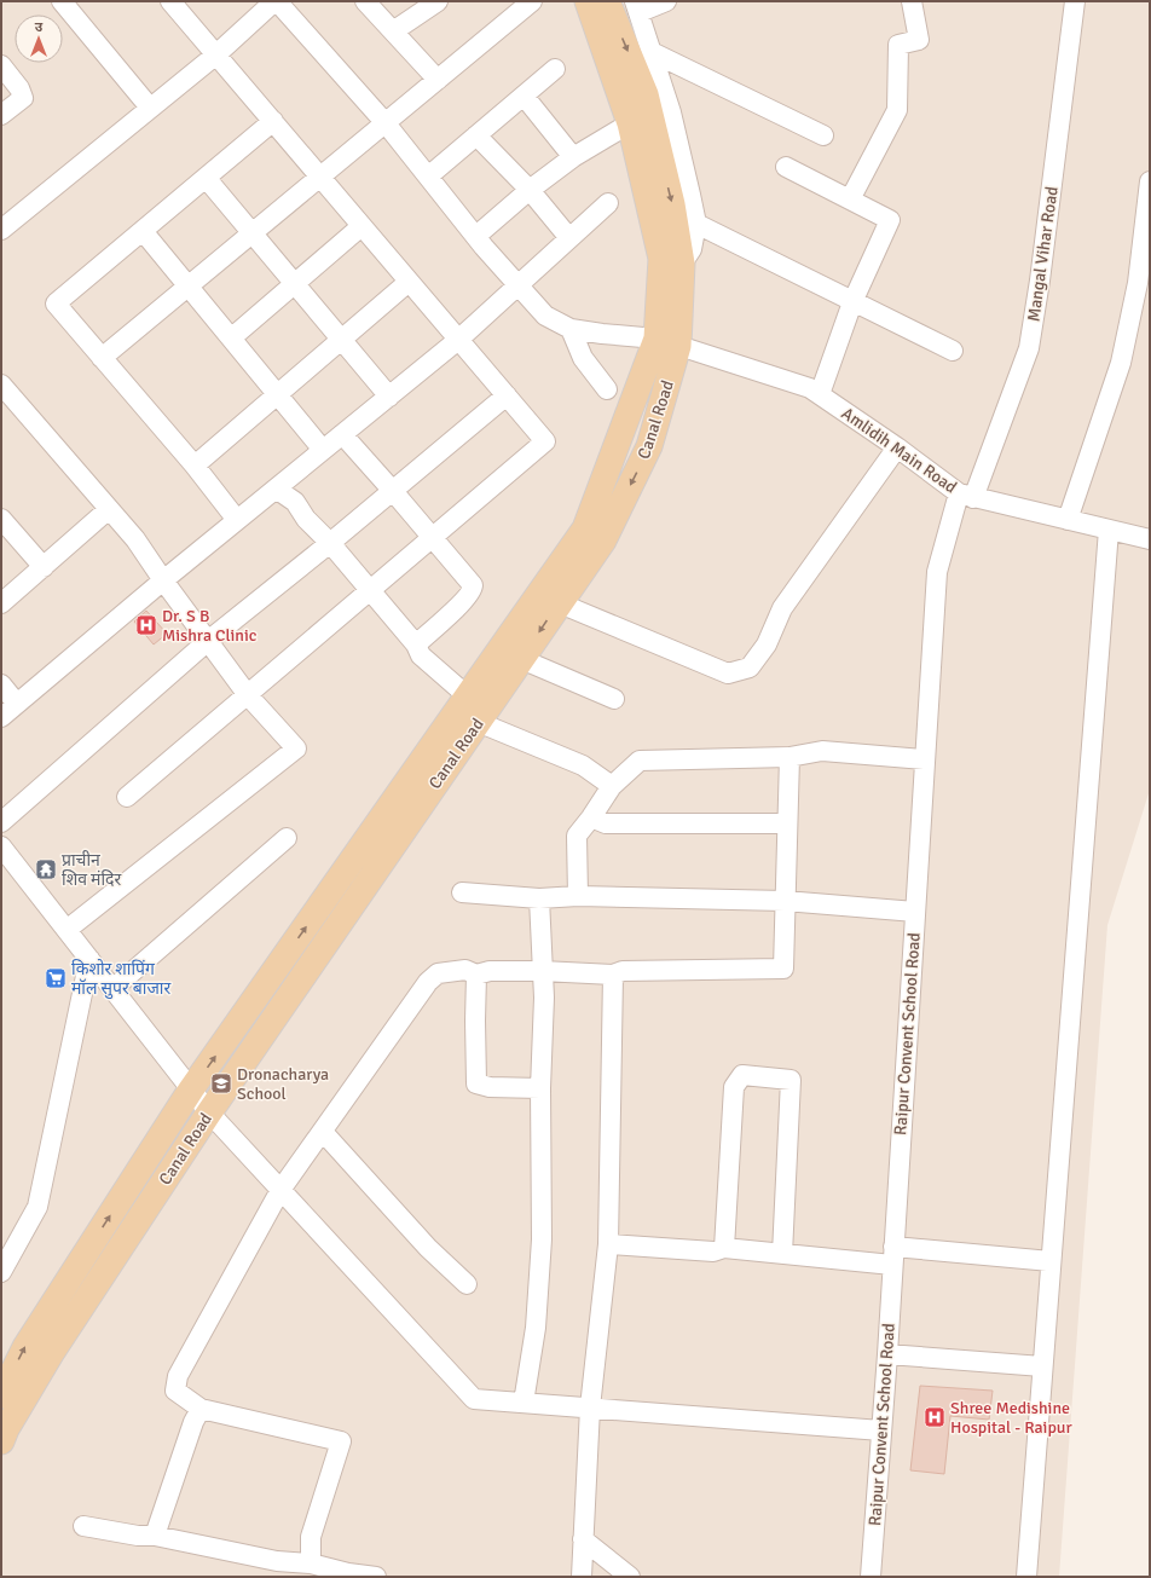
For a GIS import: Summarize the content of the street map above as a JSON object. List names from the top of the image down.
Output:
{
  "streets": {
    "main road": ["Canal Road"],
    "street": ["Mangal Vihar Road", "Amlidih Main Road", "Raipur Convent School Road"]
  },
  "crossings": [
    ["Mangal Vihar Road", "Amlidih Main Road"],
    ["Mangal Vihar Road", "Raipur Convent School Road"],
    ["Canal Road", "Amlidih Main Road"],
    ["Amlidih Main Road", "Raipur Convent School Road"]
  ],
  "places": {
    "hospital": ["Dr. S B Mishra Clinic", "Shree Medishine Hospital - Raipur"],
    "temple": ["प्राचीन शिव मंदिर"],
    "supermarket": ["किशोर शापिंग मॉल सुपर बाजार"],
    "school or university": ["Dronacharya School"]
  },
  "north": "top"
}
